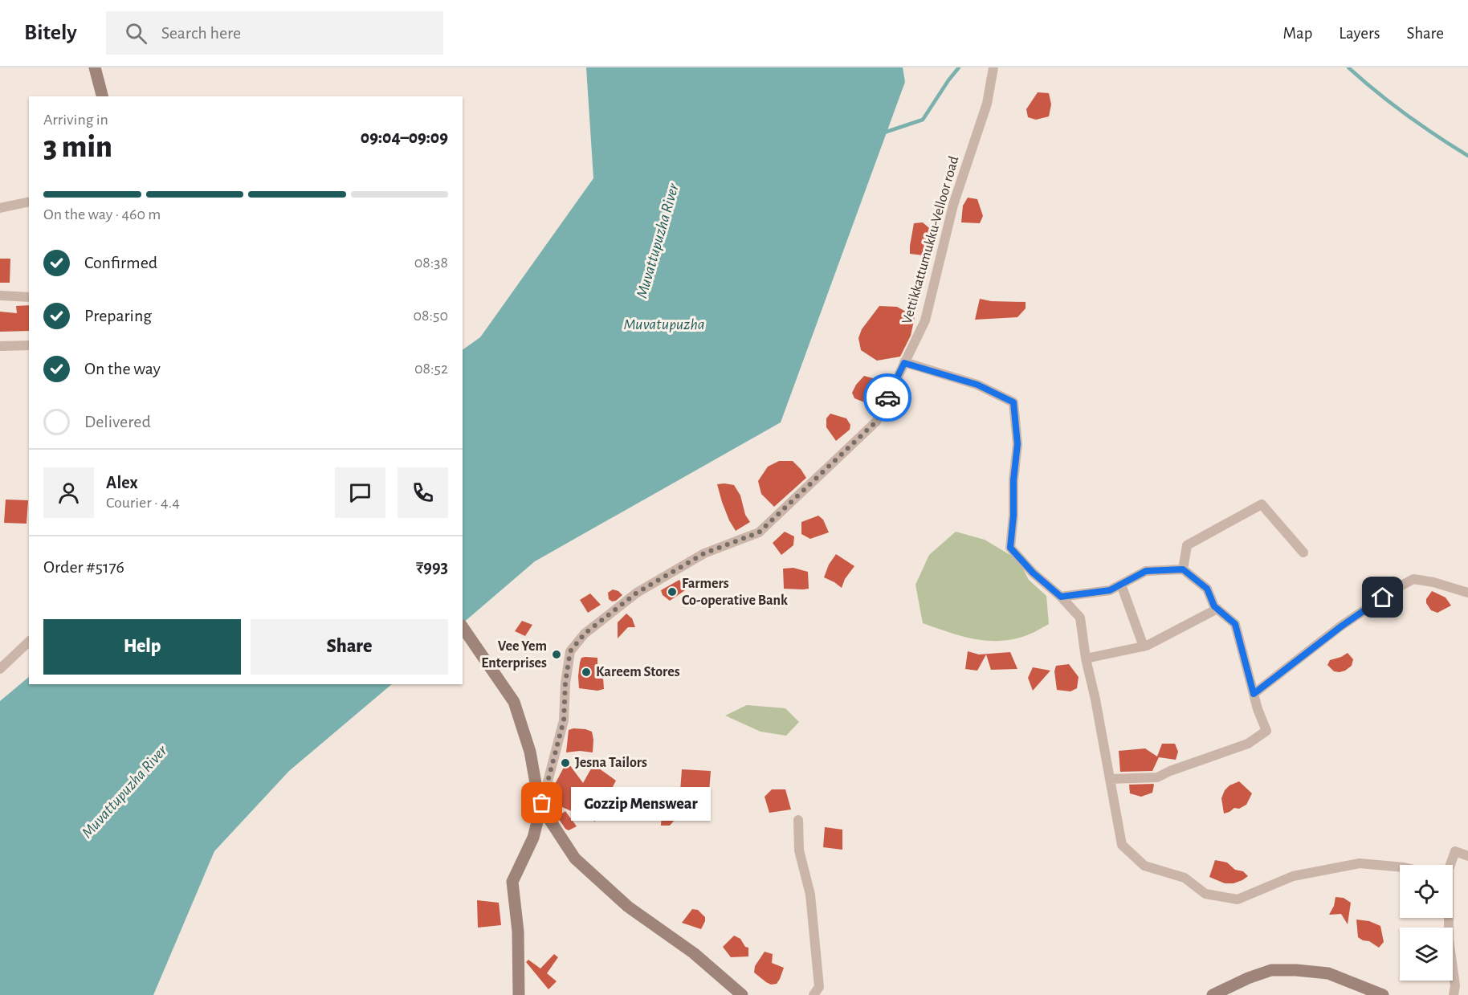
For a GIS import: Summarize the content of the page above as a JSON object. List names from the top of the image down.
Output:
{
  "streets": {
    "street": ["Vettikkattumukku-Velloor road"]
  },
  "water": ["Muvattupuzha River", "Muvatupuzha"],
  "places": [
    "Farmers Co-operative Bank",
    "Vee Yem Enterprises",
    "Kareem Stores",
    "Jesna Tailors",
    "Gozzip Menswear"
  ],
  "page": {
    "header": "Bitely",
    "search": "Search here",
    "nav": ["Map", "Layers", "Share"],
    "heading": ["3 min", "Arriving in", "09:04–09:09"],
    "panel": [
      "Alex",
      "Courier · 4.4",
      "Order #5176",
      "₹993"
    ],
    "bar": "On the way · 460 m",
    "list": [
      ["Confirmed", "08:38"],
      ["Preparing", "08:50"],
      ["On the way", "08:52"],
      "Delivered"
    ],
    "buttons": ["Help", "Share"],
    "bubble": "Gozzip Menswear"
  }
}
